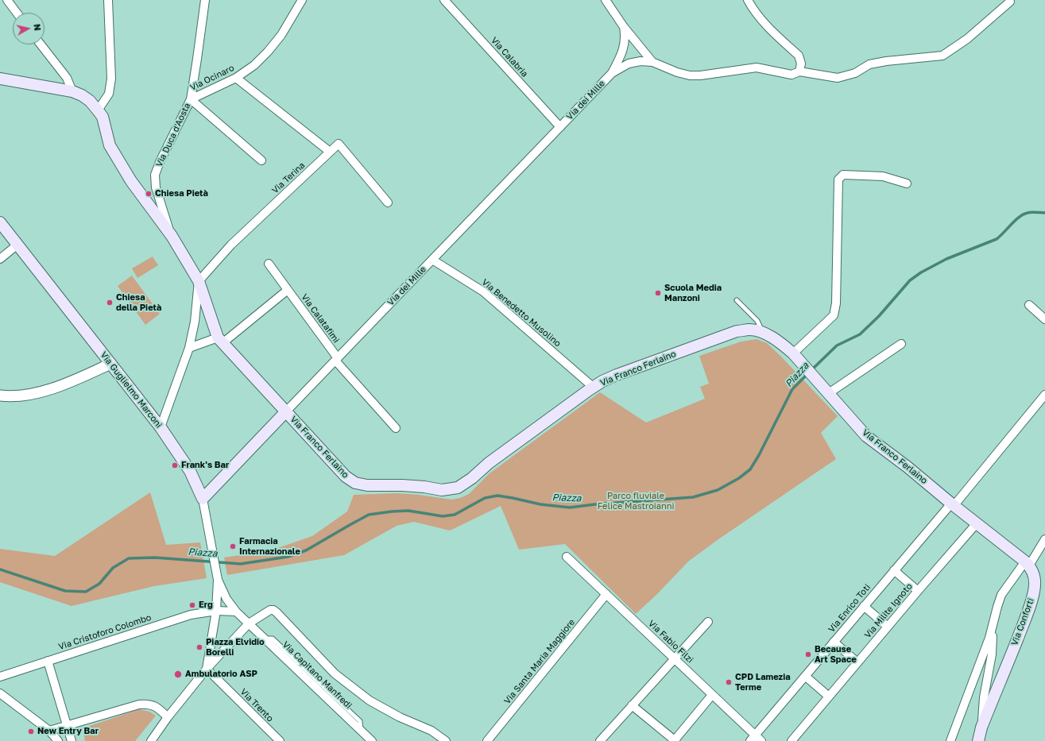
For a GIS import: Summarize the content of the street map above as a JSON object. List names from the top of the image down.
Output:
{
  "streets": {
    "main road": [
      "Via dei Mille",
      "Via Duca d'Aosta",
      "Via Franco Ferlaino",
      "Via Guglielmo Marconi",
      "Via Conforti"
    ],
    "street": [
      "Via Calabria",
      "Via Ocinaro",
      "Via Terina",
      "Via Benedetto Musolino",
      "Via Calatafimi",
      "Via Enrico Toti",
      "Via Milite Ignoto",
      "Via Cristoforo Colombo",
      "Via Fabio Filzi",
      "Via Santa Maria Maggiore",
      "Via Capitano Manfredi",
      "Via Trento"
    ]
  },
  "crossings": [
    ["Via Calabria", "Via dei Mille"],
    ["Via Ocinaro", "Via Duca d'Aosta"],
    ["Via dei Mille", "Via Benedetto Musolino"],
    ["Via dei Mille", "Via Calatafimi"],
    ["Via dei Mille", "Via Franco Ferlaino"],
    ["Via dei Mille", "Via Guglielmo Marconi"],
    ["Via Duca d'Aosta", "Via Terina"],
    ["Via Duca d'Aosta", "Via Franco Ferlaino"],
    ["Via Benedetto Musolino", "Via Franco Ferlaino"],
    ["Via Franco Ferlaino", "Via Enrico Toti"],
    ["Via Franco Ferlaino", "Via Milite Ignoto"],
    ["Via Enrico Toti", "Via Fabio Filzi"],
    ["Via Fabio Filzi", "Via Santa Maria Maggiore"]
  ],
  "water": ["Piazza"],
  "parks": ["Parco fluviale Felice Mastroianni"],
  "places": [
    "Chiesa Pietà",
    "Scuola Media Manzoni",
    "Chiesa della Pietà",
    "Frank's Bar",
    "Farmacia Internazionale",
    "Erg",
    "Piazza Elvidio Borelli",
    "Because Art Space",
    "Ambulatorio ASP",
    "CPD Lamezia Terme",
    "New Entry Bar"
  ],
  "north": "right"
}
